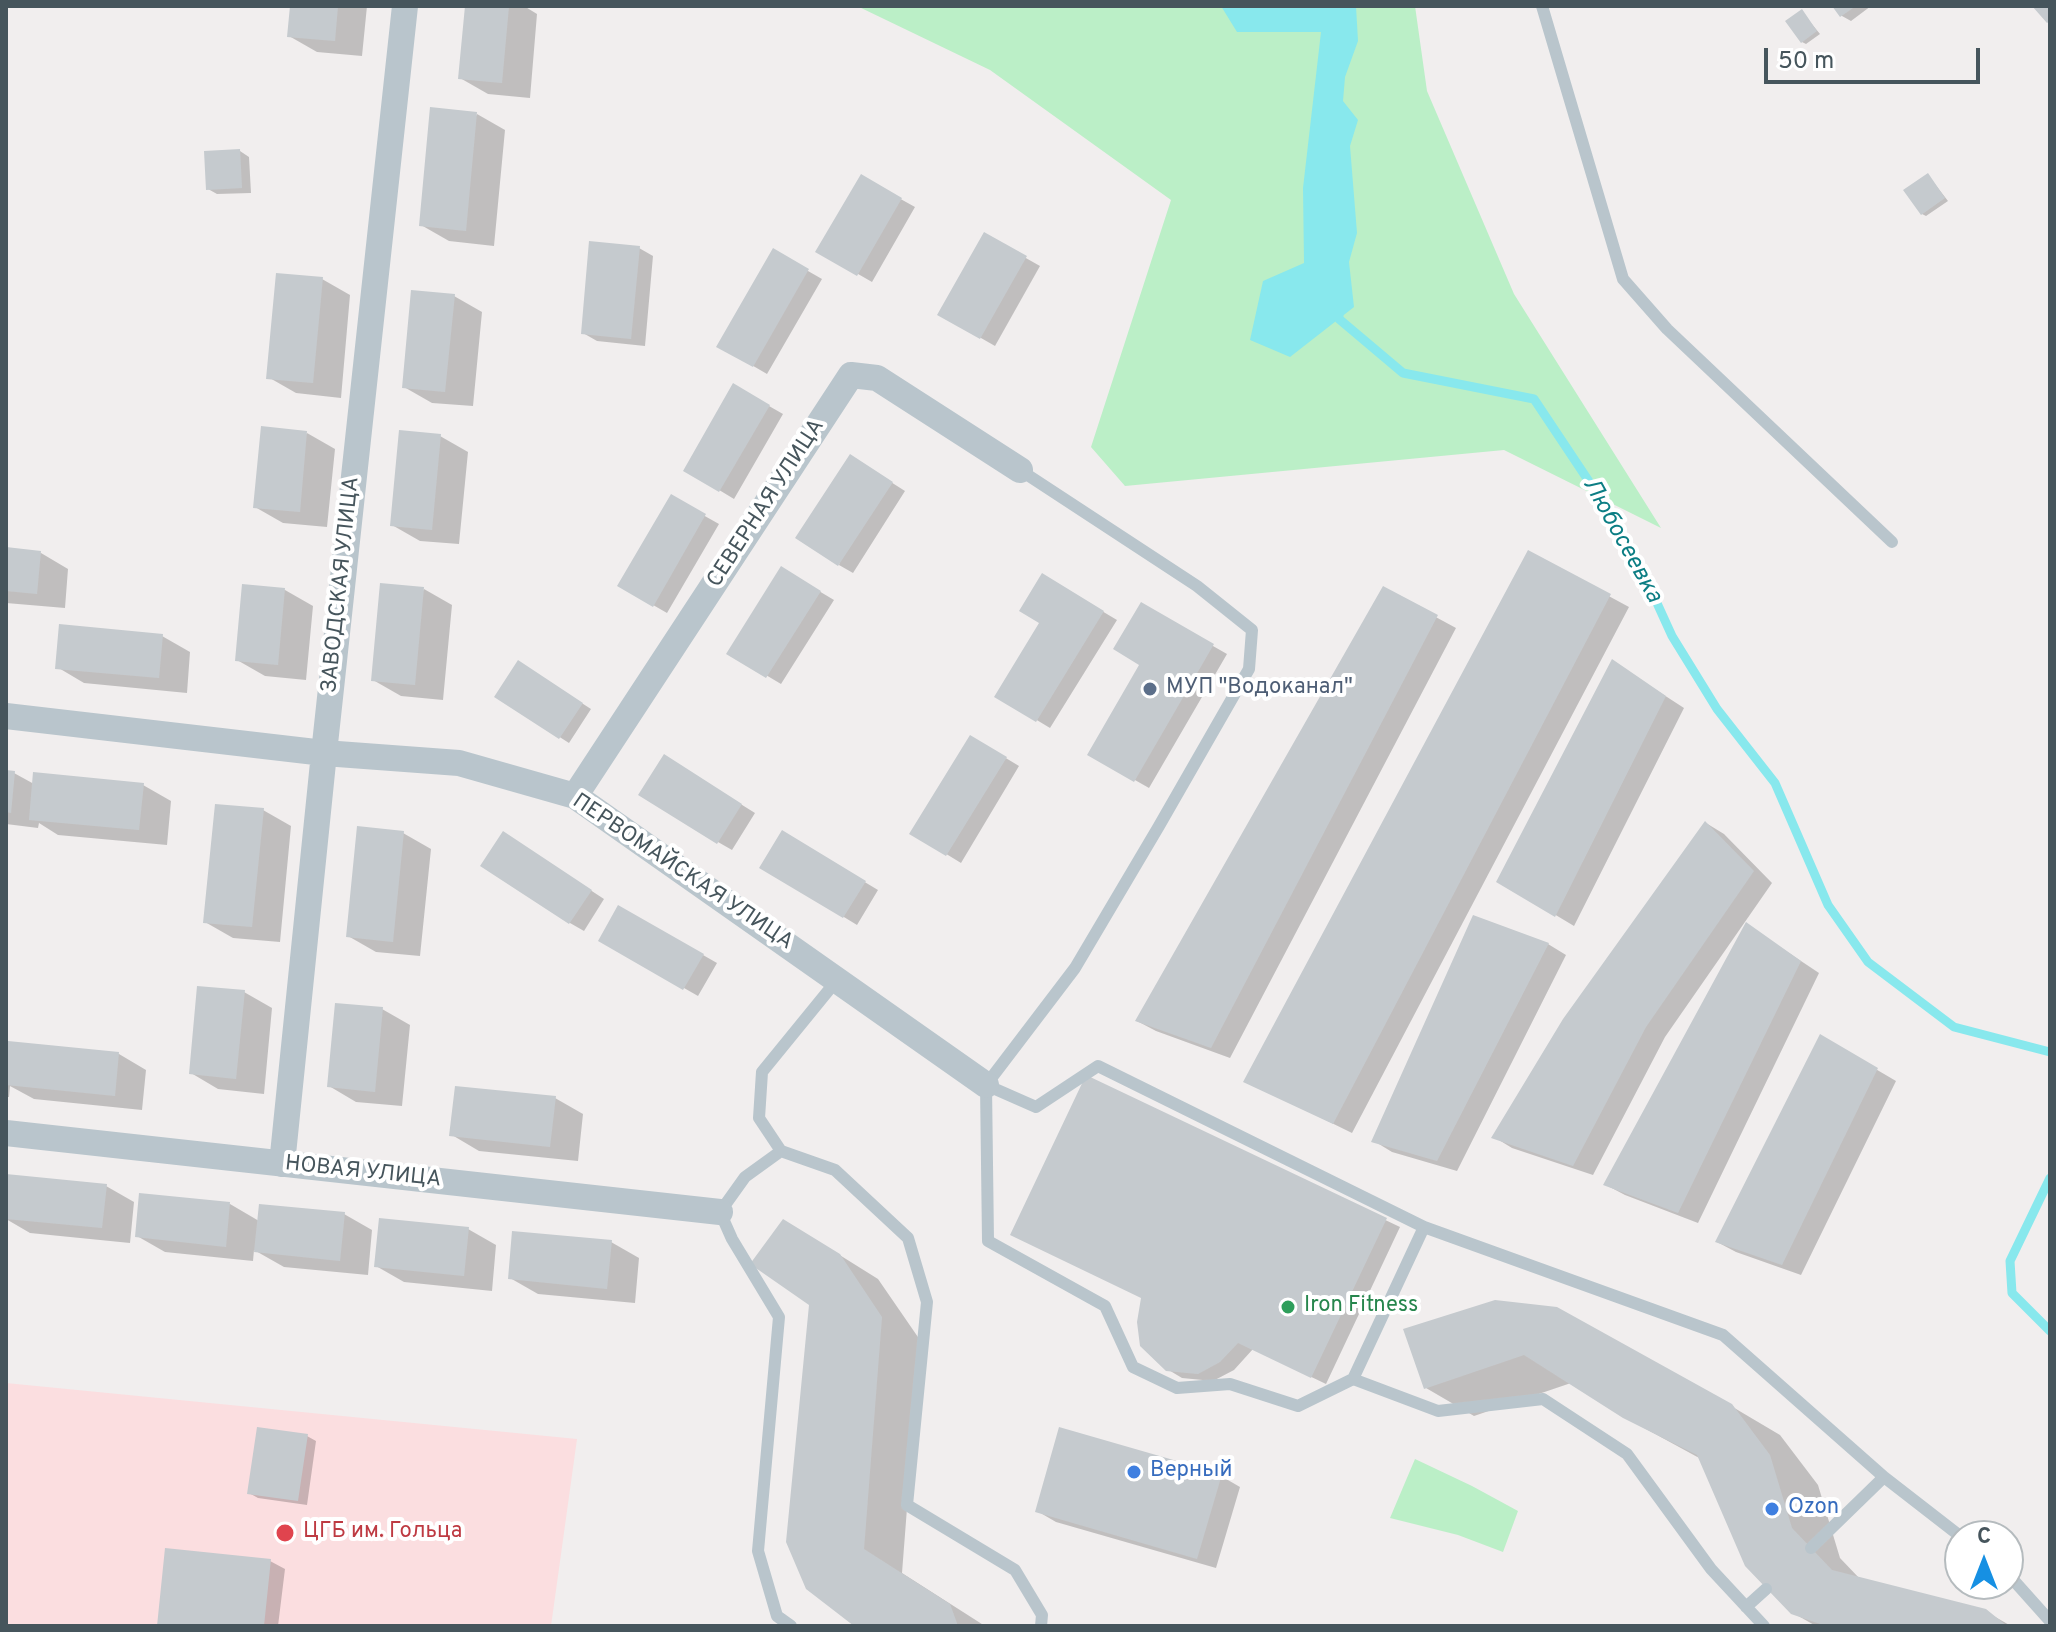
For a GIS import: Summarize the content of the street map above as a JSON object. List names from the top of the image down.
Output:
{
  "streets": {
    "street": [
      "СЕВЕРНАЯ УЛИЦА",
      "ЗАВОДСКАЯ УЛИЦА",
      "ПЕРВОМАЙСКАЯ УЛИЦА",
      "НОВАЯ УЛИЦА"
    ]
  },
  "crossings": [
    ["СЕВЕРНАЯ УЛИЦА", "ПЕРВОМАЙСКАЯ УЛИЦА"],
    ["ЗАВОДСКАЯ УЛИЦА", "ПЕРВОМАЙСКАЯ УЛИЦА"],
    ["ЗАВОДСКАЯ УЛИЦА", "НОВАЯ УЛИЦА"]
  ],
  "water": ["Любосеевка"],
  "places": [
    "МУП \"Водоканал\"",
    "Iron Fitness",
    "Верный",
    "Ozon",
    "ЦГБ им. Гольца"
  ],
  "scale_bar": "50 m",
  "north": "top"
}
